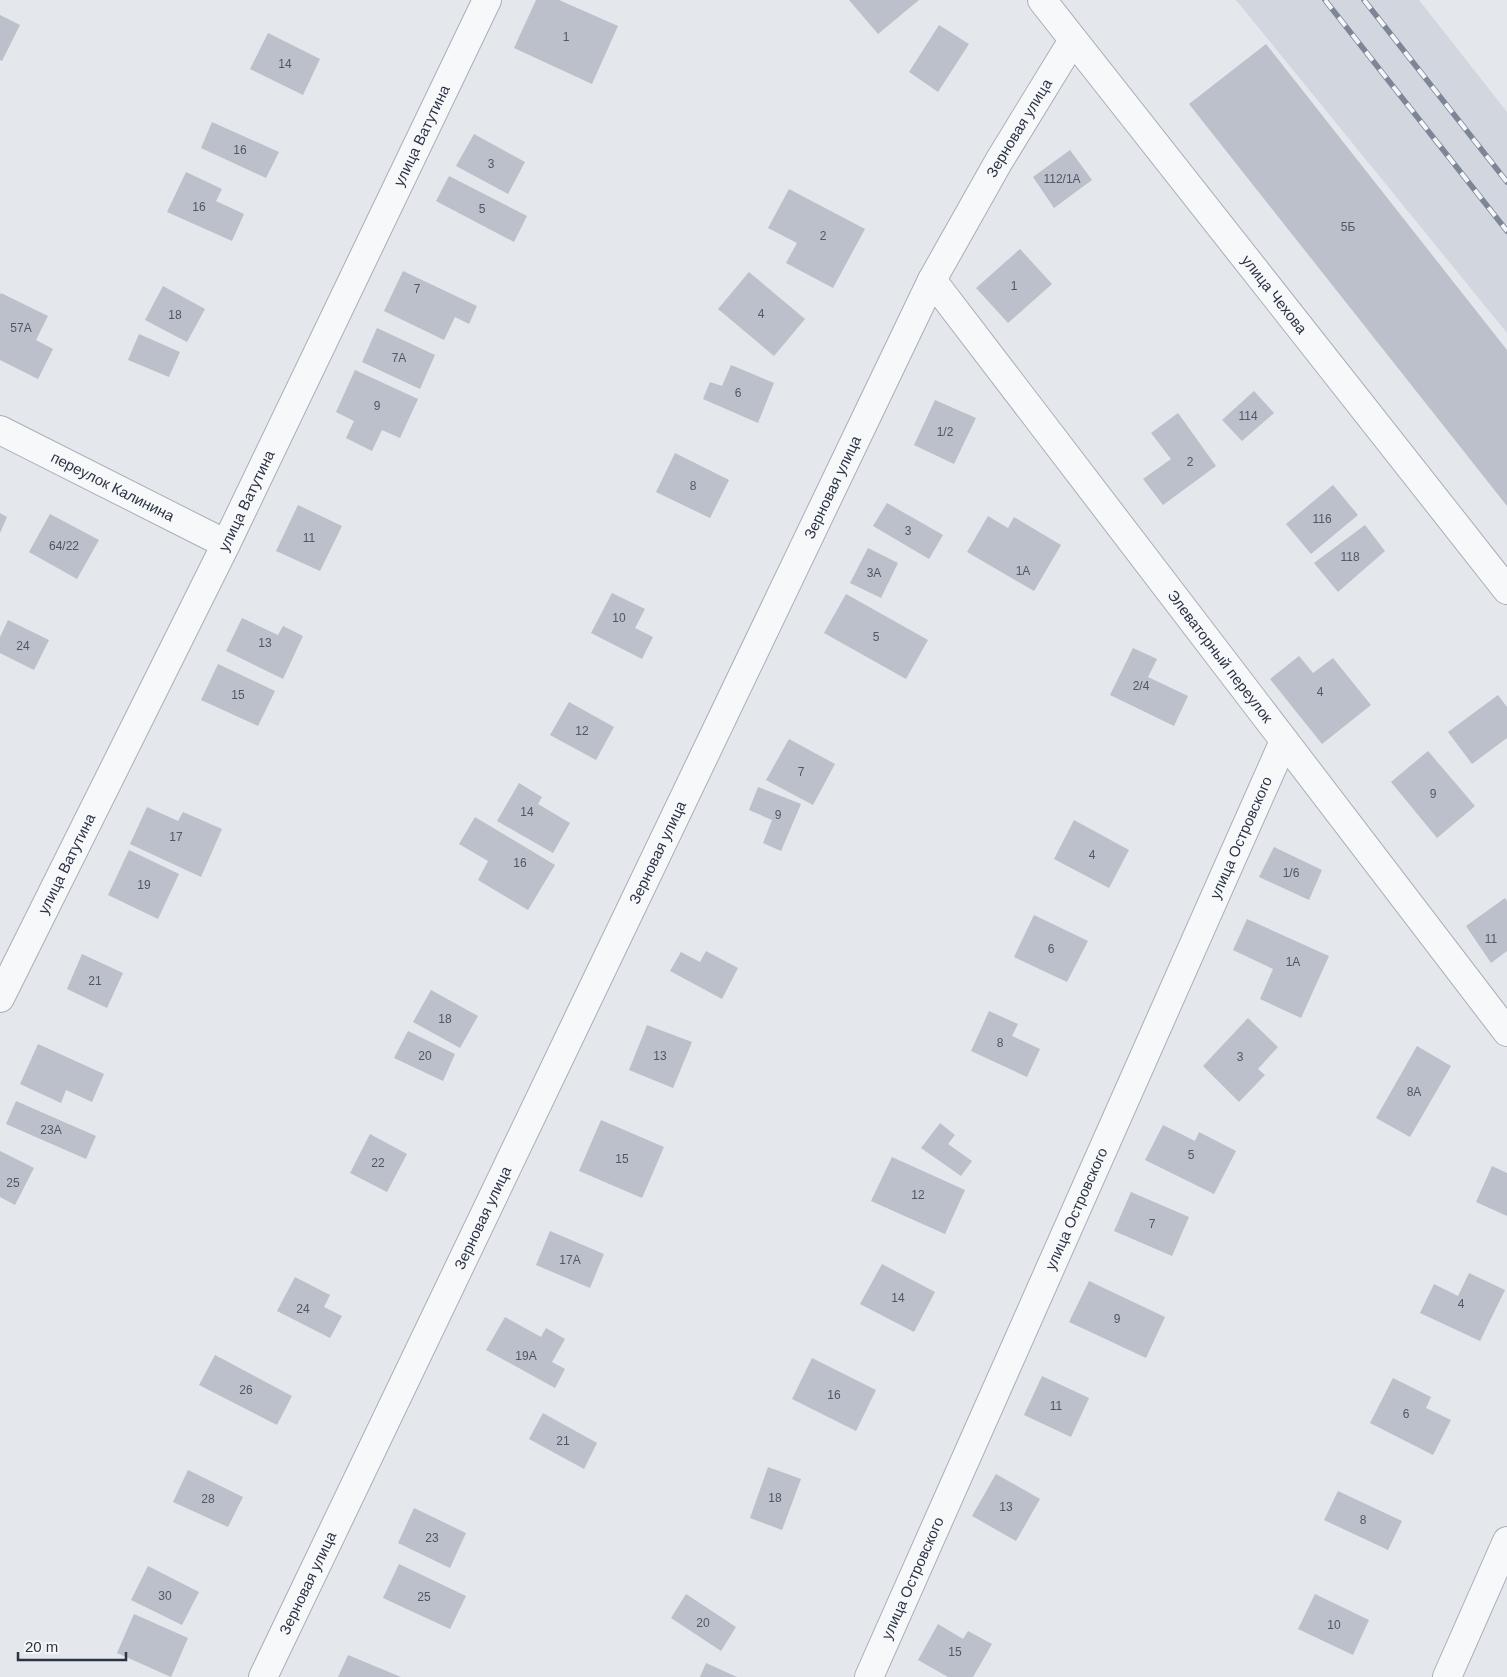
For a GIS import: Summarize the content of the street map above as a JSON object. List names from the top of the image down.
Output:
{
  "streets": {
    "street": [
      "Зерновая улица",
      "улица Ватутина",
      "улица Чехова",
      "переулок Калинина",
      "Элеваторный переулок",
      "улица Островского"
    ]
  },
  "crossings": [
    ["Зерновая улица", "улица Чехова"],
    ["Зерновая улица", "Элеваторный переулок"],
    ["улица Ватутина", "переулок Калинина"],
    ["Элеваторный переулок", "улица Островского"]
  ],
  "house_numbers": [
    "1",
    "14",
    "16",
    "3",
    "112/1А",
    "16",
    "5",
    "5Б",
    "2",
    "1",
    "7",
    "4",
    "18",
    "57А",
    "7А",
    "6",
    "9",
    "114",
    "1/2",
    "2",
    "8",
    "116",
    "3",
    "11",
    "64/22",
    "118",
    "1А",
    "3А",
    "10",
    "5",
    "13",
    "24",
    "2/4",
    "4",
    "15",
    "12",
    "7",
    "9",
    "14",
    "9",
    "17",
    "4",
    "16",
    "1/6",
    "19",
    "11",
    "6",
    "1А",
    "21",
    "18",
    "8",
    "20",
    "13",
    "3",
    "8А",
    "23А",
    "5",
    "15",
    "22",
    "25",
    "12",
    "7",
    "17А",
    "14",
    "4",
    "24",
    "9",
    "19А",
    "26",
    "16",
    "11",
    "6",
    "21",
    "18",
    "28",
    "13",
    "8",
    "23",
    "30",
    "25",
    "20",
    "10",
    "15"
  ],
  "scale_bar": "20 m"
}
